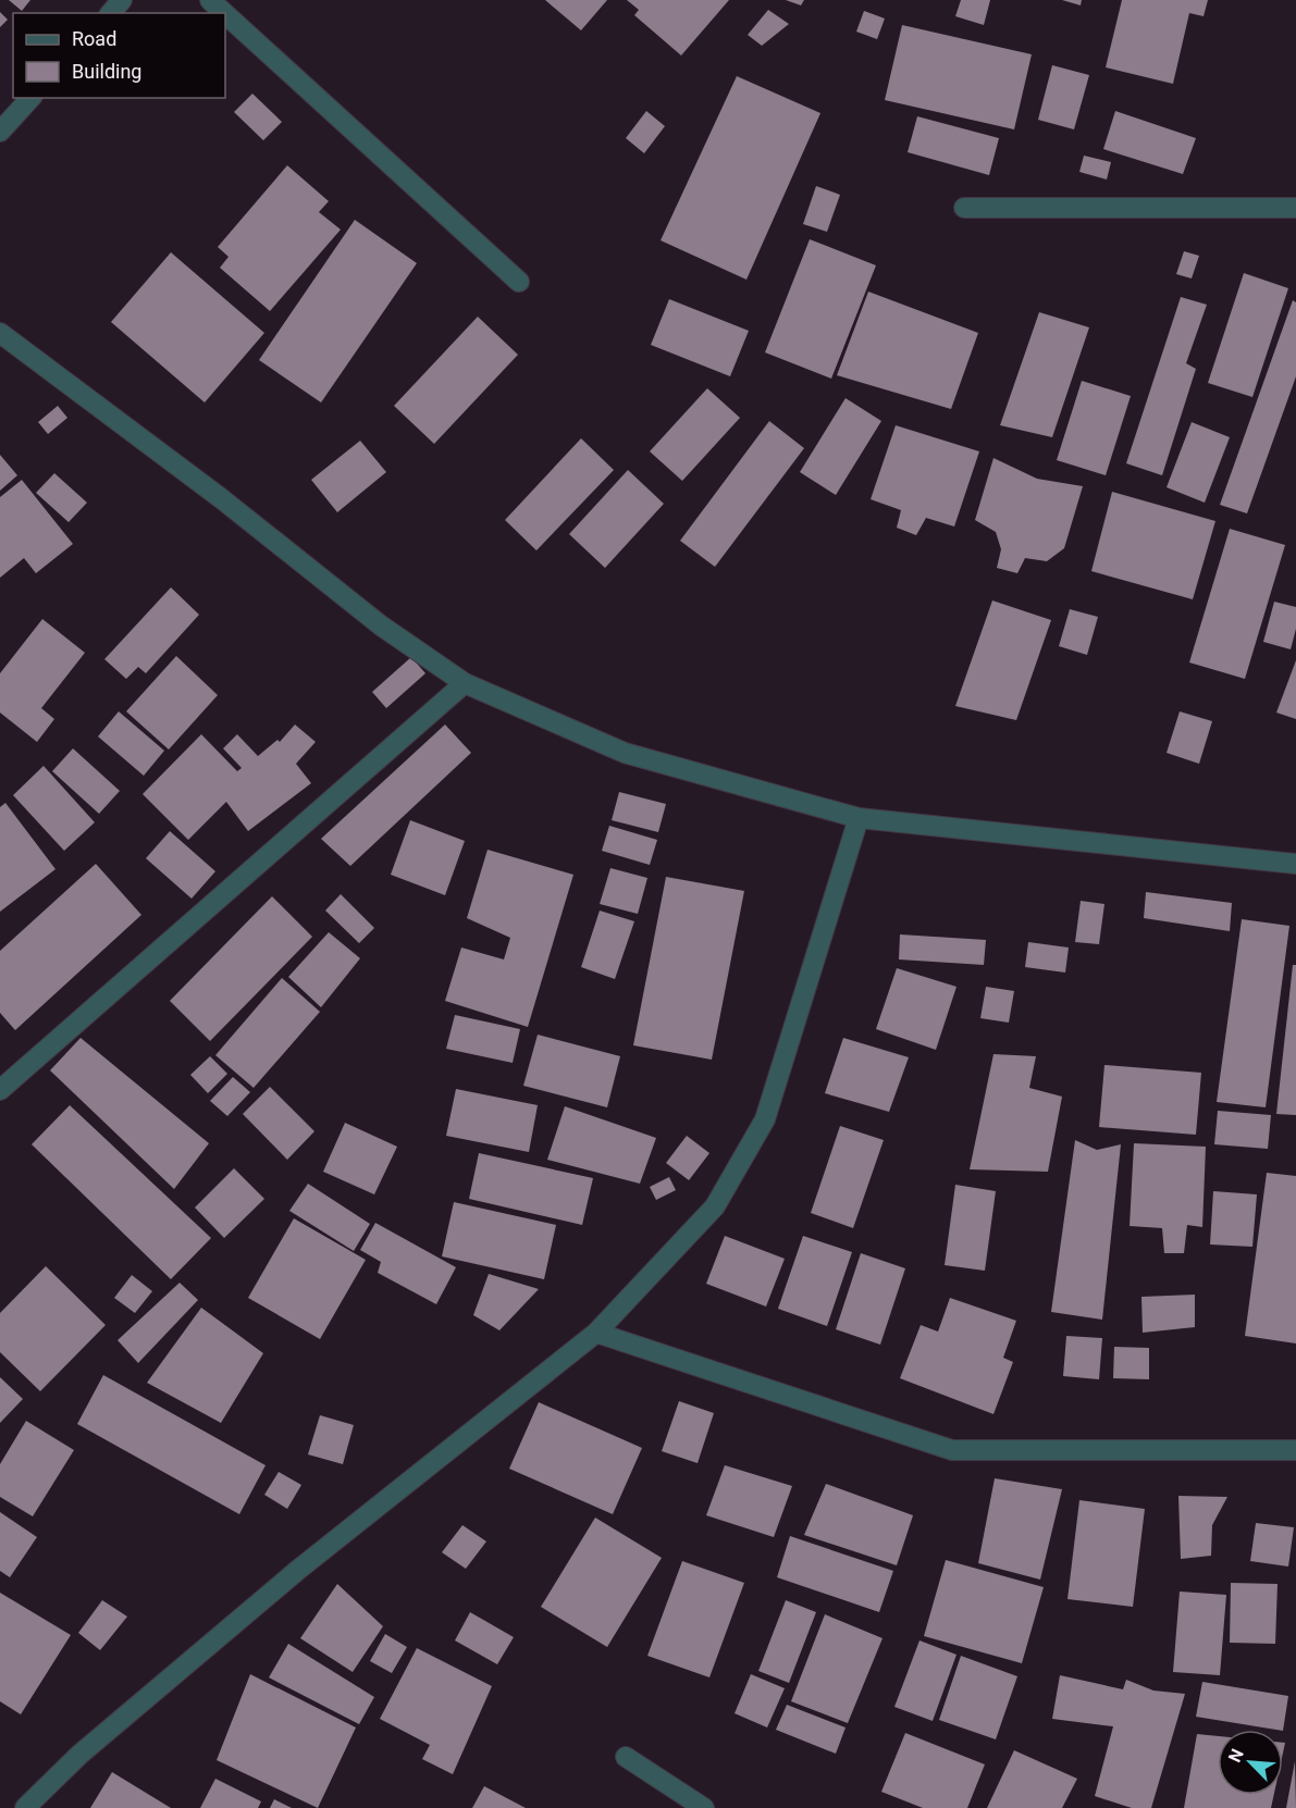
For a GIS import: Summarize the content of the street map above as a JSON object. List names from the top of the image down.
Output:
{
  "legend": ["Road", "Building"],
  "north": "top left"
}
